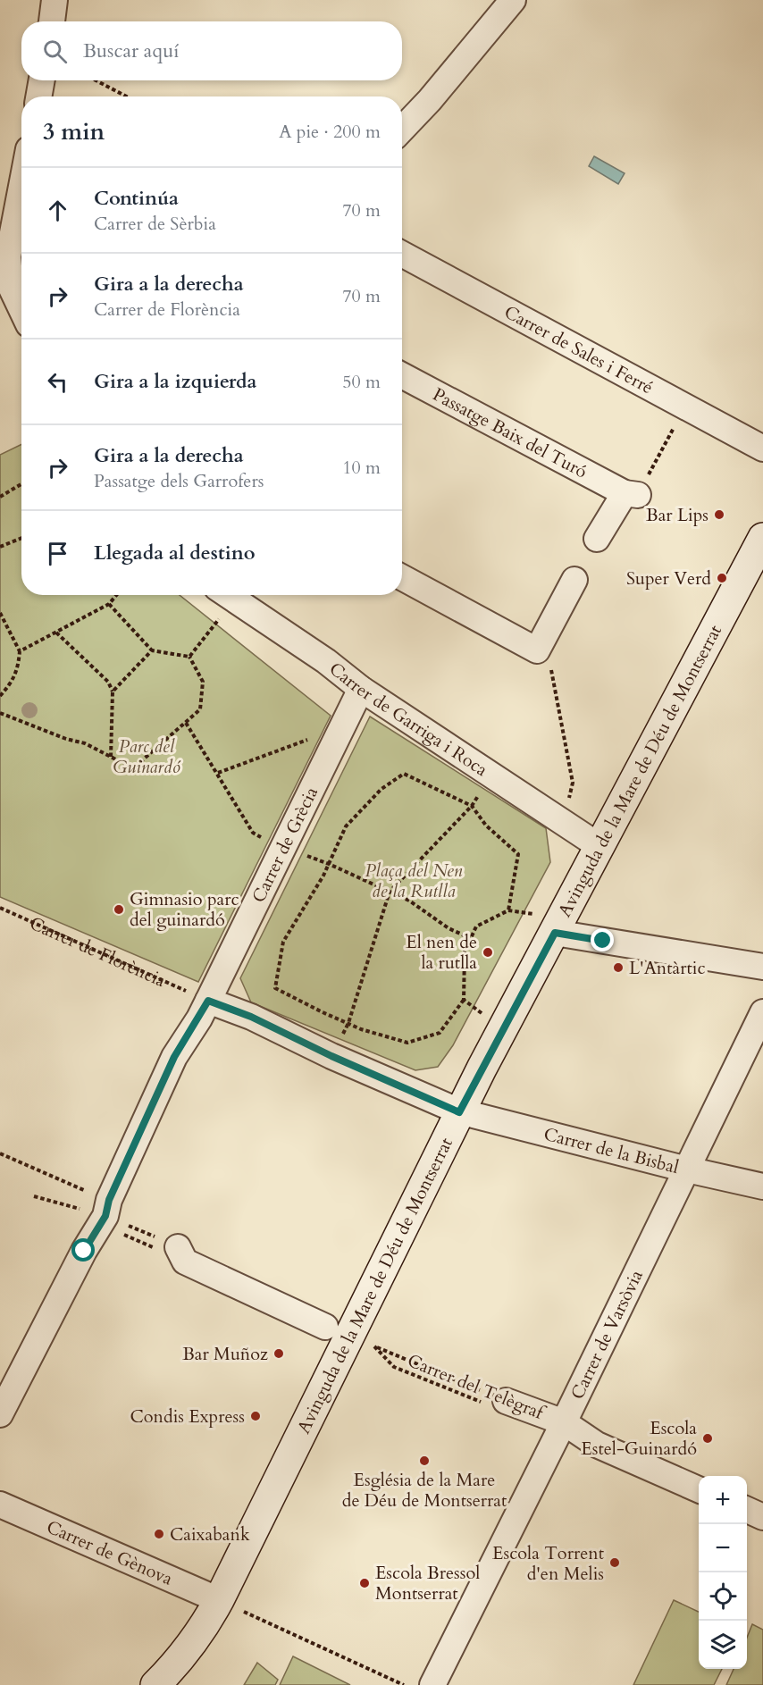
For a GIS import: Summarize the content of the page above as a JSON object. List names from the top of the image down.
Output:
{
  "streets": {
    "street": [
      "Carrer de Sales i Ferré",
      "Passatge Baix del Turó",
      "Carrer de Garriga i Roca",
      "Avinguda de la Mare de Déu de Montserrat",
      "Carrer de Grècia",
      "Carrer de la Bisbal",
      "Carrer de Varsòvia",
      "Carrer del Telègraf",
      "Carrer de Gènova"
    ],
    "path": ["Carrer de Florència"]
  },
  "crossings": [
    ["Carrer de Garriga i Roca", "Avinguda de la Mare de Déu de Montserrat"],
    ["Carrer de Garriga i Roca", "Carrer de Grècia"],
    ["Avinguda de la Mare de Déu de Montserrat", "Carrer de la Bisbal"],
    ["Avinguda de la Mare de Déu de Montserrat", "Carrer de Gènova"],
    ["Carrer de Grècia", "Carrer de Florència"],
    ["Carrer de la Bisbal", "Carrer de Varsòvia"],
    ["Carrer de Varsòvia", "Carrer del Telègraf"]
  ],
  "parks": ["Parc del Guinardó", "Plaça del Nen de la Rutlla"],
  "places": [
    "Bar Lips",
    "Super Verd",
    "Gimnasio parc del guinardó",
    "El nen de la rutlla",
    "L'Antàrtic",
    "Bar Muñoz",
    "Condis Express",
    "Escola Estel-Guinardó",
    "Església de la Mare de Déu de Montserrat",
    "Caixabank",
    "Escola Torrent d'en Melis",
    "Escola Bressol Montserrat"
  ],
  "page": {
    "search": "Buscar aquí",
    "heading": ["3 min", "A pie · 200 m"],
    "list": [
      ["Continúa", "Carrer de Sèrbia", "70 m"],
      ["Gira a la derecha", "Carrer de Florència", "70 m"],
      ["Gira a la izquierda", "50 m"],
      ["Gira a la derecha", "Passatge dels Garrofers", "10 m"],
      "Llegada al destino"
    ],
    "map_buttons": ["+", "−"]
  }
}
